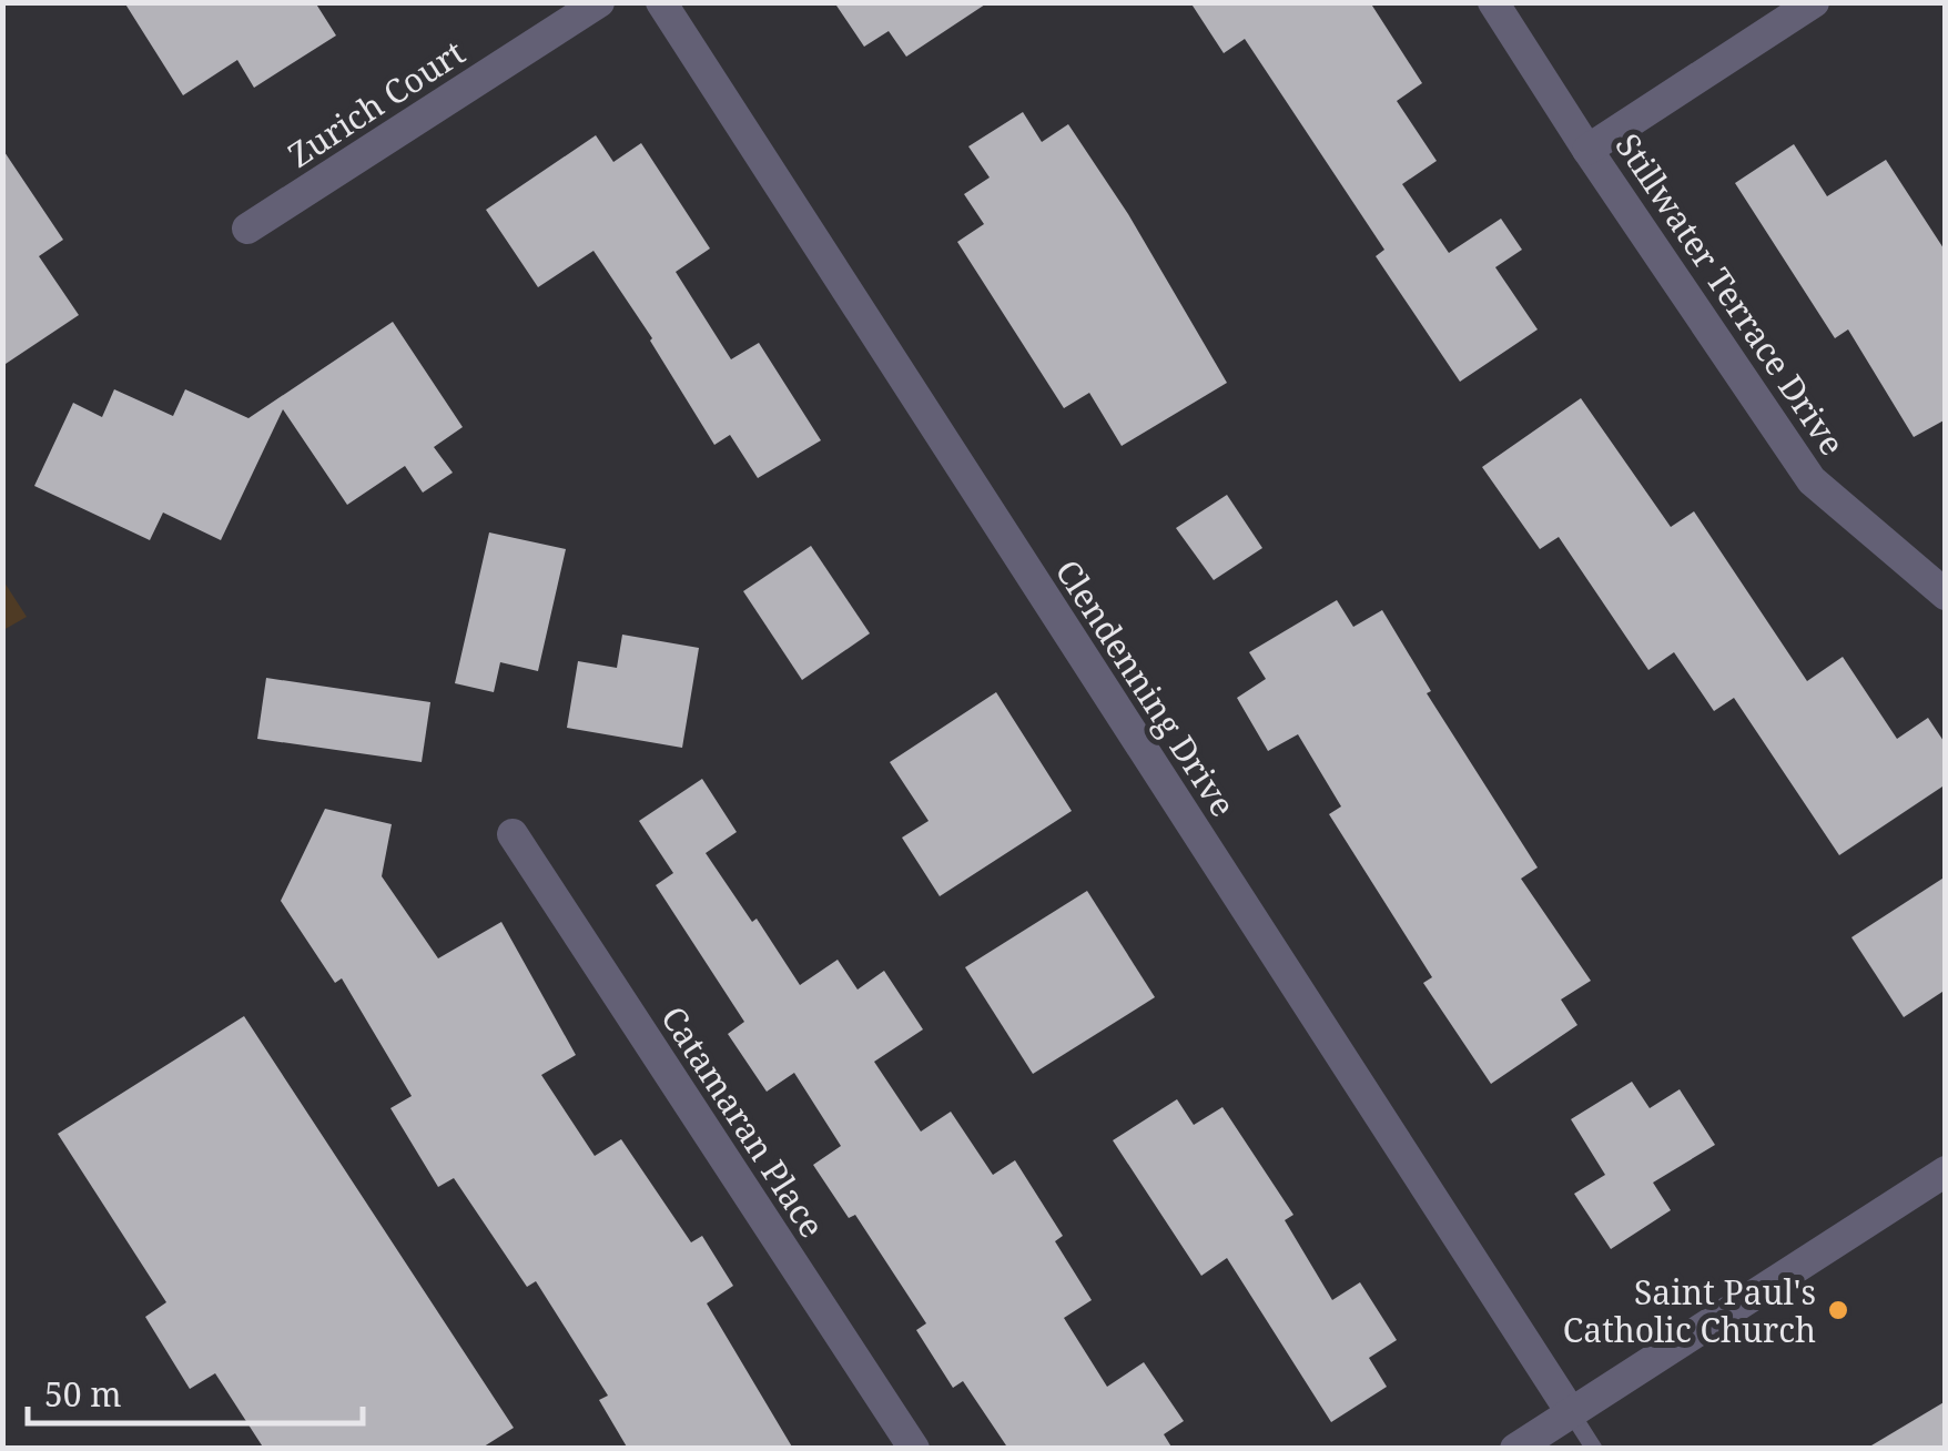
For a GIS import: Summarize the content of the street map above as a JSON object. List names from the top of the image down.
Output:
{
  "streets": {
    "street": [
      "Zurich Court",
      "Stillwater Terrace Drive",
      "Clendenning Drive",
      "Catamaran Place"
    ]
  },
  "places": ["Saint Paul's Catholic Church"],
  "scale_bar": "50 m"
}
